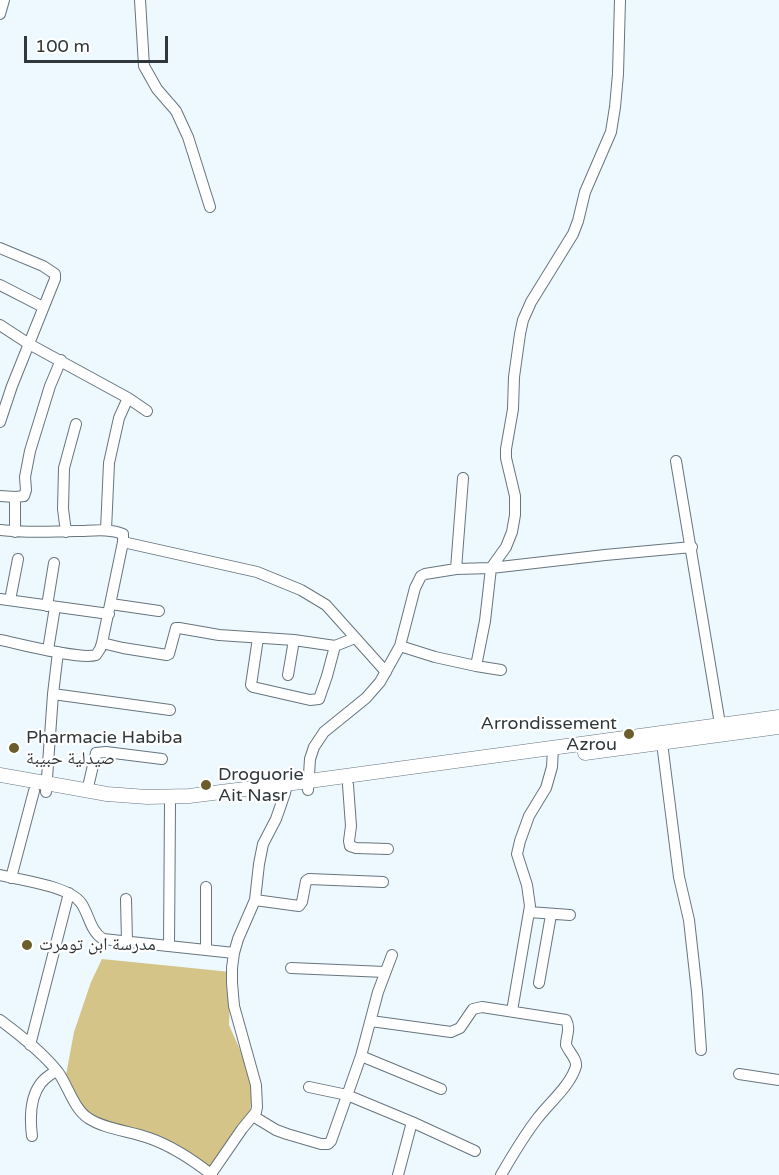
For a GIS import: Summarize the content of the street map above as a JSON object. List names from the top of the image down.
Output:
{
  "places": [
    "Arrondissement Azrou",
    "Pharmacie Habiba صيدلية حبيبة",
    "Droguorie Ait Nasr",
    "مدرسة ابن تومرت"
  ],
  "scale_bar": "100 m"
}
